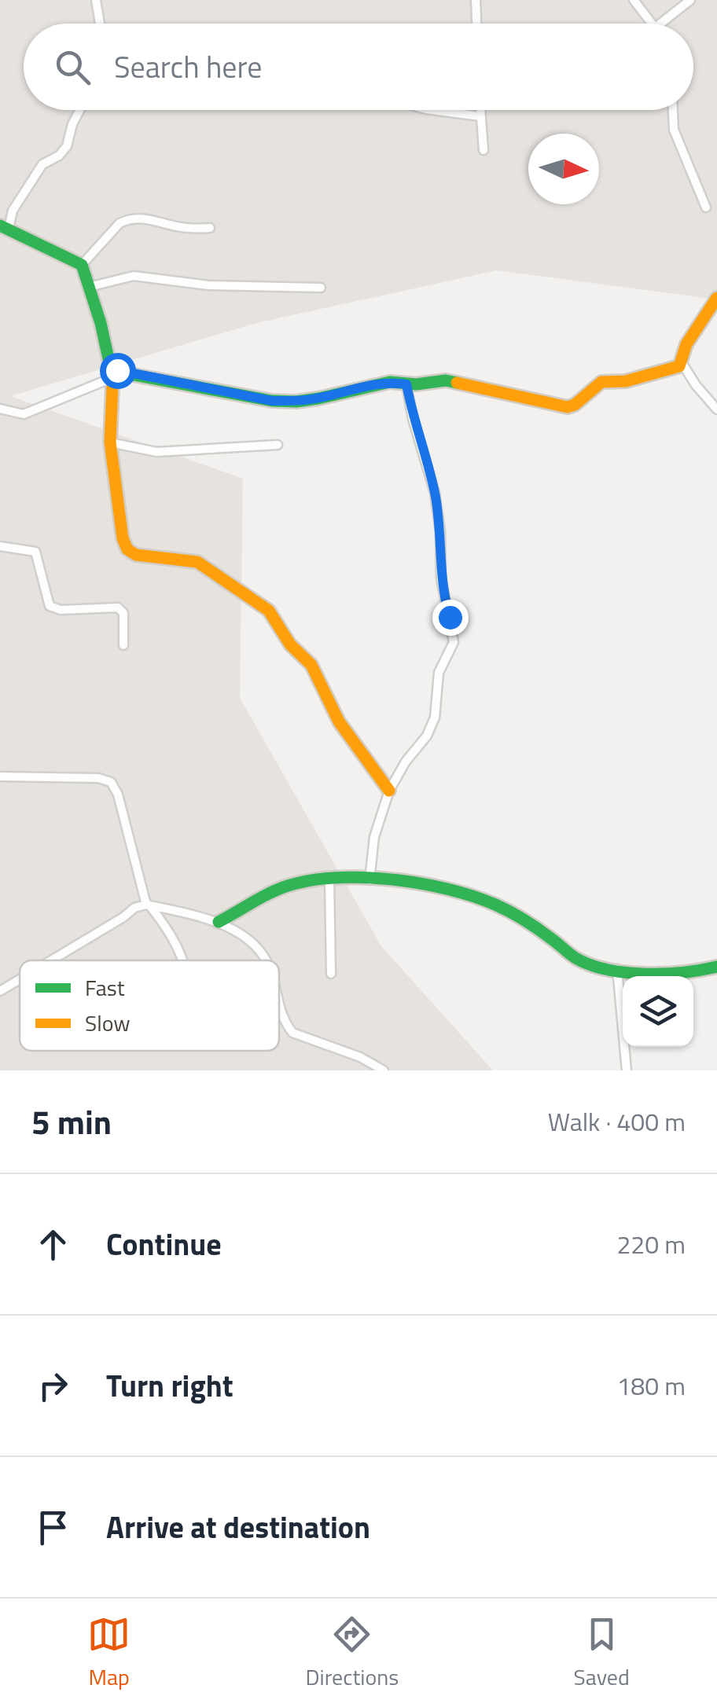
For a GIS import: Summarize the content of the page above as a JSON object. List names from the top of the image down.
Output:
{
  "legend": ["Fast", "Slow"],
  "north": "right",
  "page": {
    "search": "Search here",
    "heading": ["5 min", "Walk · 400 m"],
    "list": [
      ["Continue", "220 m"],
      ["Turn right", "180 m"],
      "Arrive at destination"
    ],
    "nav": ["Map", "Directions", "Saved"]
  }
}
